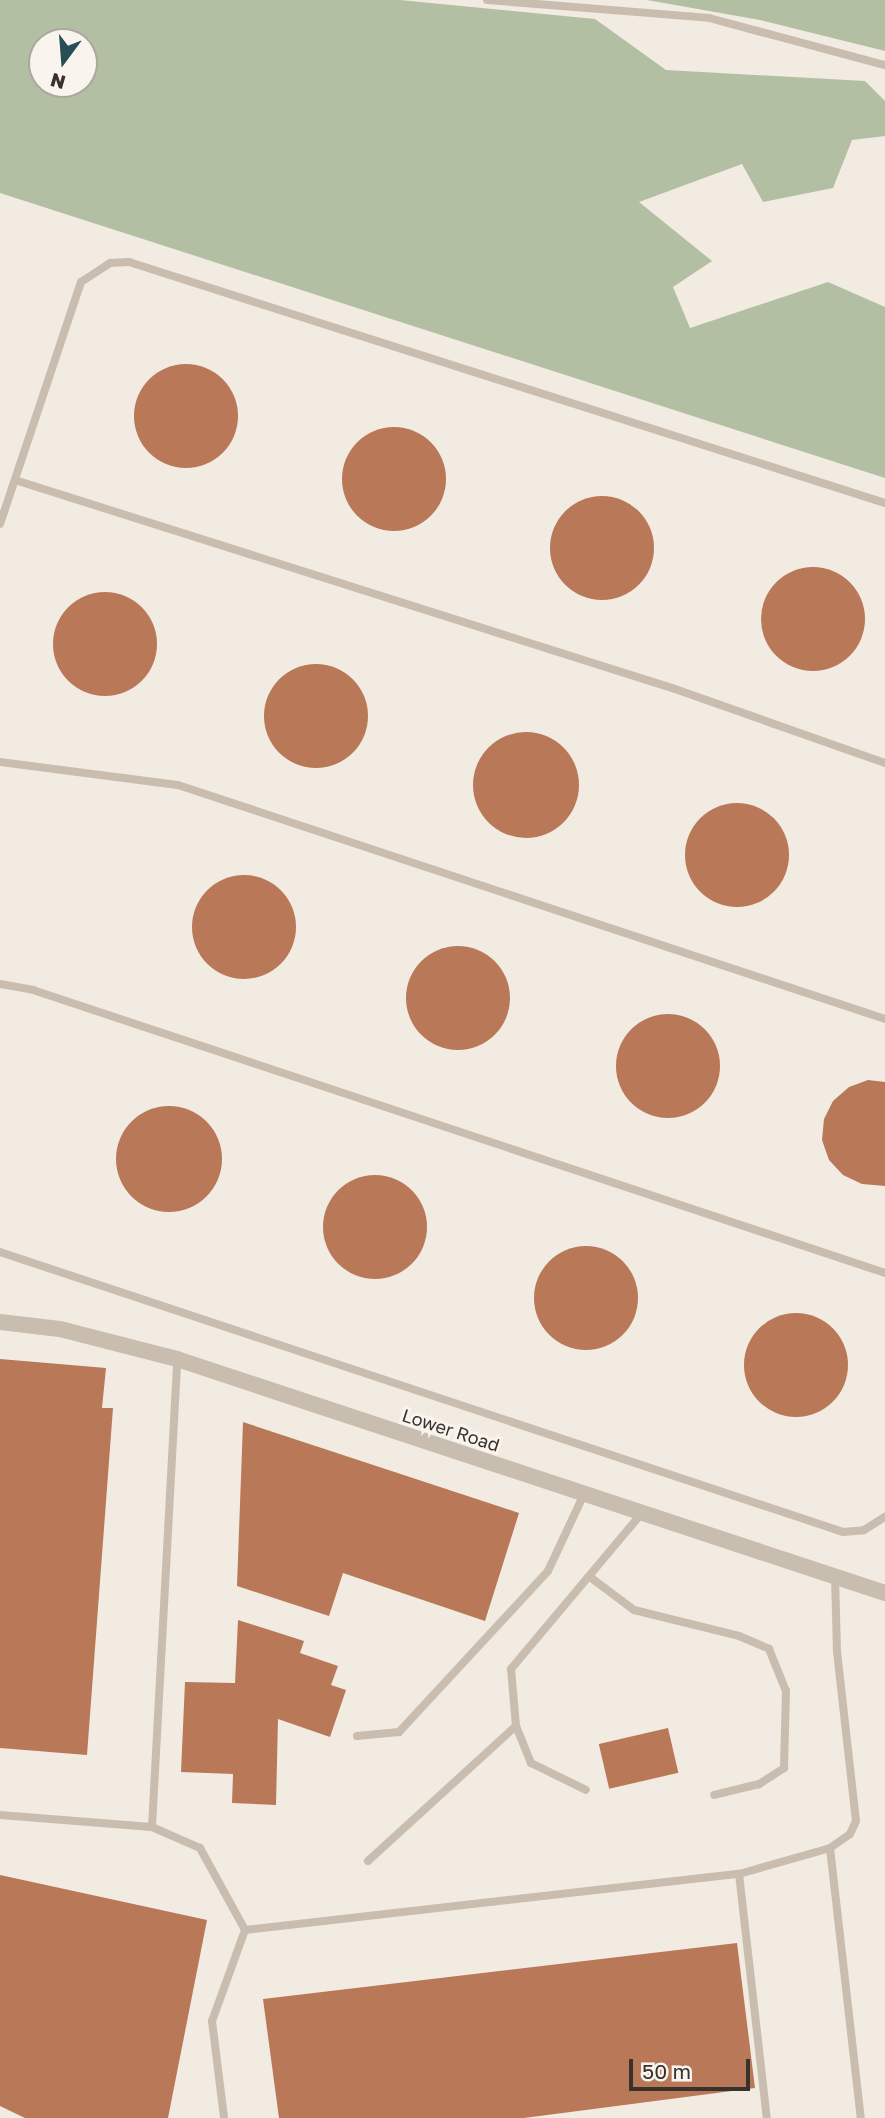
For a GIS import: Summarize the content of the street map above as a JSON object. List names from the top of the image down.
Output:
{
  "streets": {
    "street": ["Lower Road"]
  },
  "scale_bar": "50 m",
  "north": "bottom"
}
